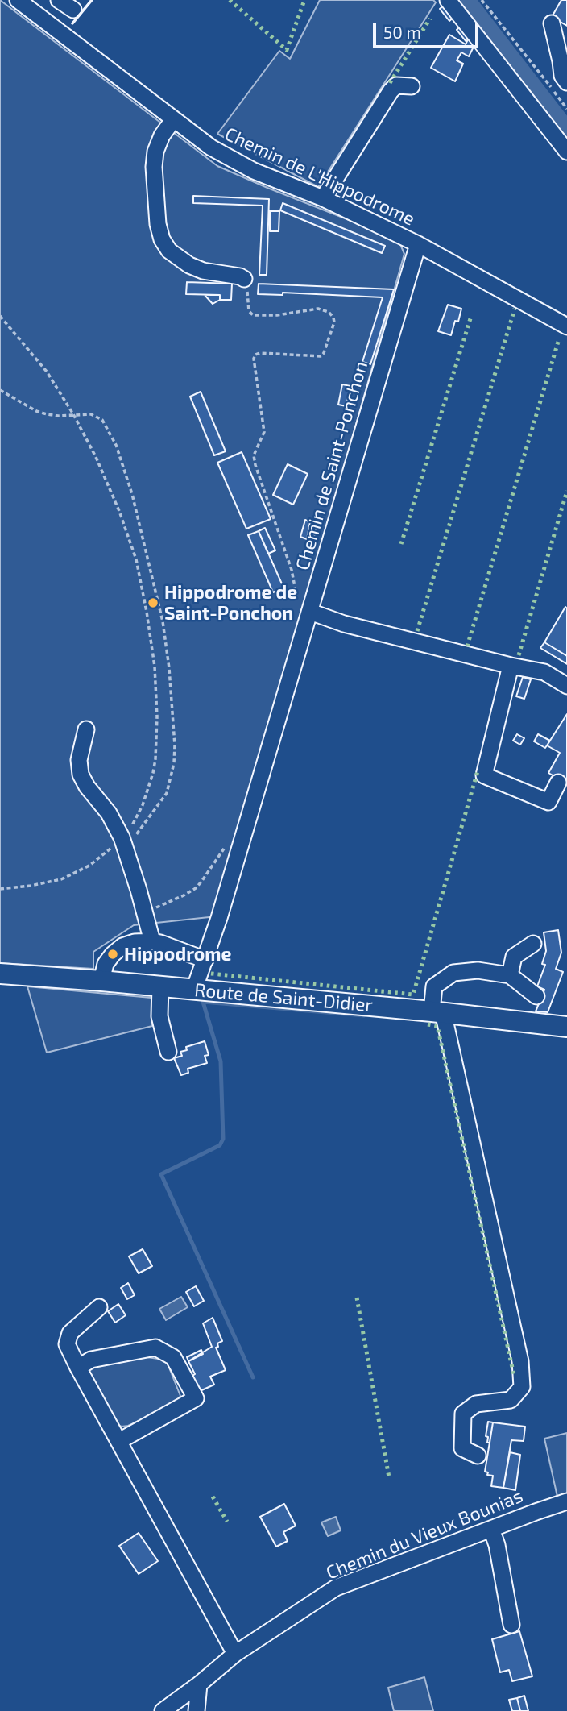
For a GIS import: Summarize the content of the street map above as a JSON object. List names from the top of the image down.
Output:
{
  "streets": {
    "main road": ["Route de Saint-Didier"],
    "street": ["Chemin de L'Hippodrome", "Chemin de Saint-Ponchon", "Chemin du Vieux Bounias"]
  },
  "crossings": [
    ["Chemin de L'Hippodrome", "Chemin de Saint-Ponchon"],
    ["Chemin de Saint-Ponchon", "Route de Saint-Didier"]
  ],
  "places": ["Hippodrome de Saint-Ponchon", "Hippodrome"],
  "scale_bar": "50 m"
}
